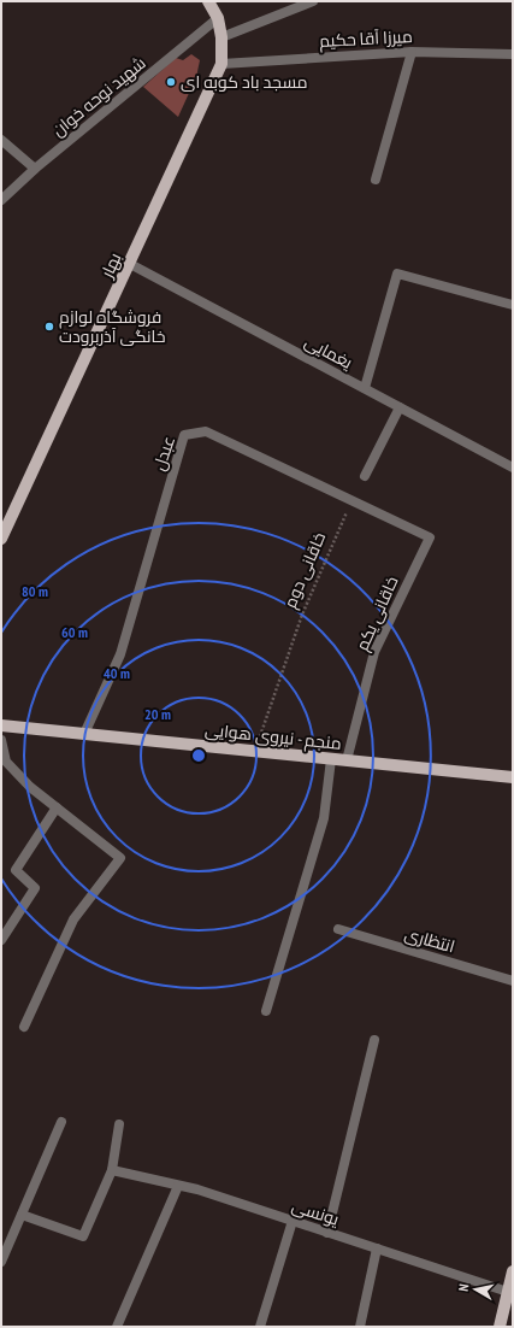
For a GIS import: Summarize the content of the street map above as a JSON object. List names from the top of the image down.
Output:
{
  "streets": {
    "main road": ["بهار", "منجم - نیروی هوایی"],
    "street": [
      "میرزا آقا حکیم",
      "شهید نوحه خوان",
      "یغمایی",
      "عبدل",
      "خاقانی یکم",
      "انتظاری",
      "یونسی"
    ],
    "path": ["خاقانی دوم"]
  },
  "crossings": [
    ["میرزا آقا حکیم", "بهار"],
    ["شهید نوحه خوان", "بهار"],
    ["بهار", "یغمایی"],
    ["عبدل", "خاقانی دوم"],
    ["عبدل", "خاقانی یکم"],
    ["عبدل", "منجم - نیروی هوایی"],
    ["خاقانی دوم", "منجم - نیروی هوایی"],
    ["خاقانی یکم", "منجم - نیروی هوایی"]
  ],
  "places": ["مسجد باد کوبه ای", "فروشگاه لوازم خانگی آذربرودت"],
  "north": "left",
  "rings": [
    "80 m",
    "60 m",
    "40 m",
    "20 m"
  ]
}
